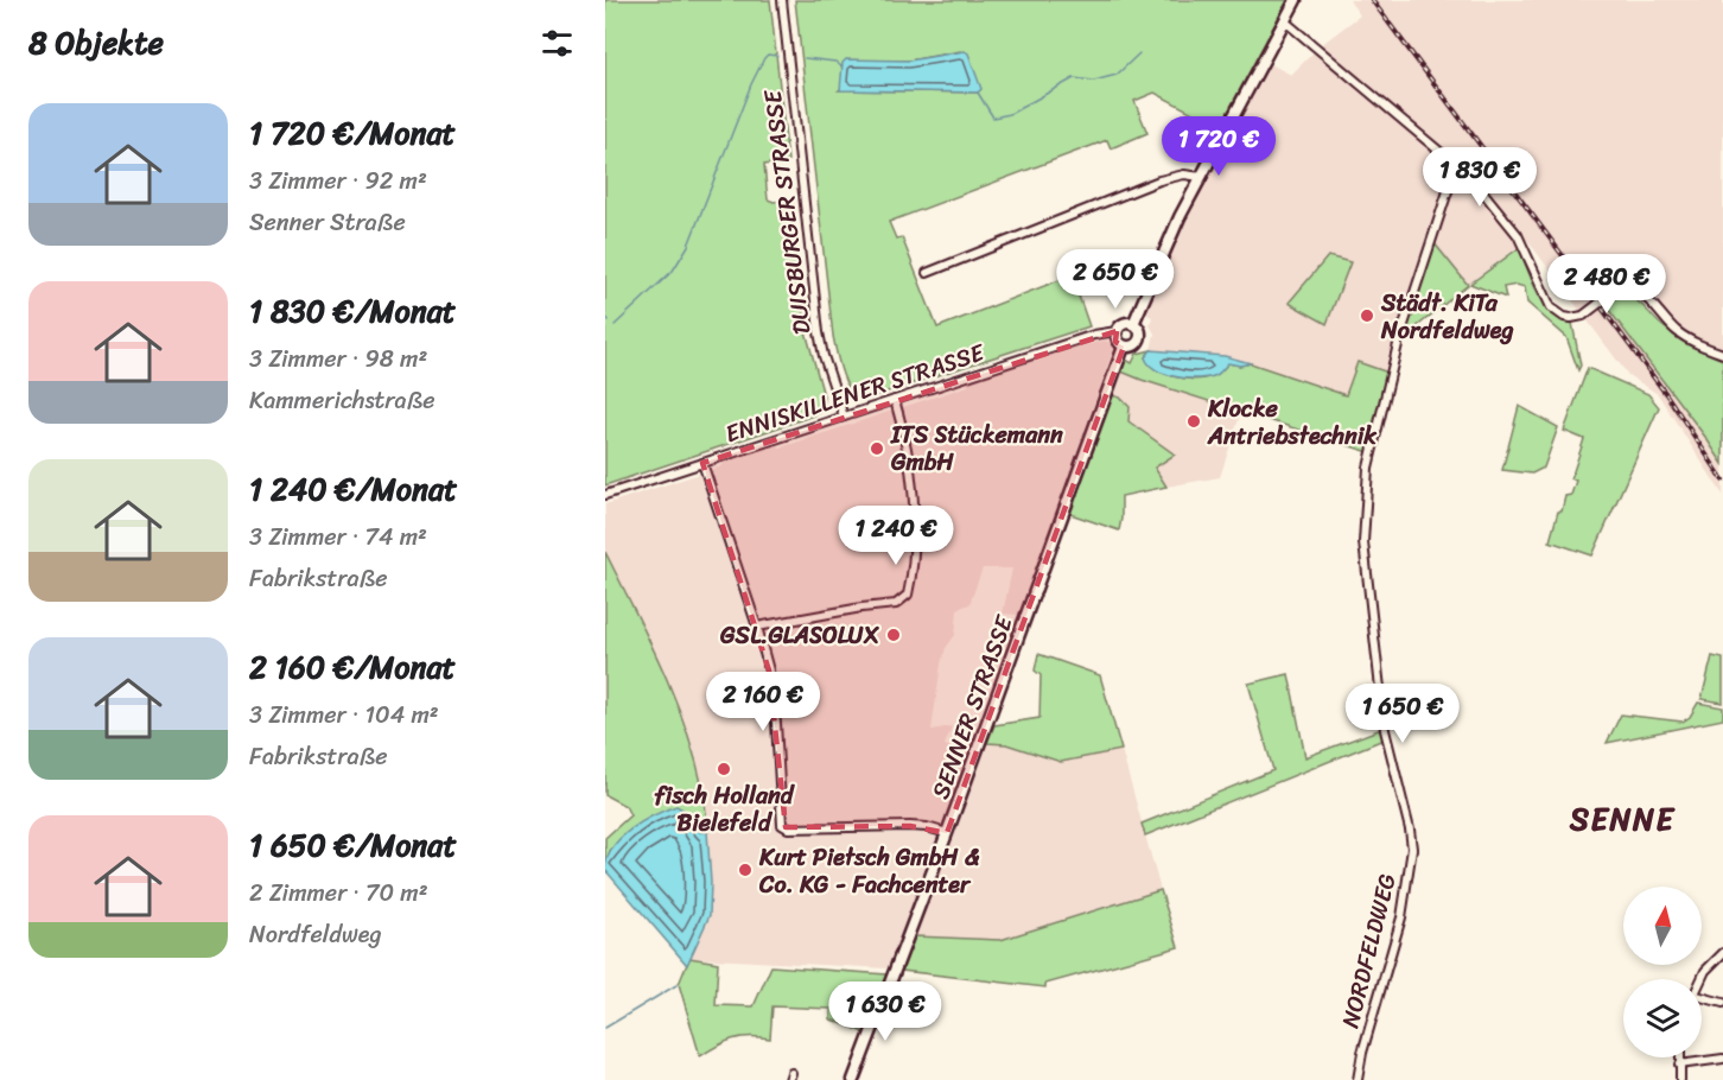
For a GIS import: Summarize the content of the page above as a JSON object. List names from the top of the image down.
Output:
{
  "streets": {
    "street": [
      "DUISBURGER STRASSE",
      "ENNISKILLENER STRASSE",
      "SENNER STRASSE",
      "NORDFELDWEG"
    ]
  },
  "crossings": [
    ["DUISBURGER STRASSE", "ENNISKILLENER STRASSE"],
    ["ENNISKILLENER STRASSE", "SENNER STRASSE"]
  ],
  "districts": ["SENNE"],
  "places": [
    "Städt. KiTa Nordfeldweg",
    "Klocke Antriebstechnik",
    "ITS Stückemann GmbH",
    "GSL.GLASOLUX",
    "fisch Holland Bielefeld",
    "Kurt Pietsch GmbH & Co. KG - Fachcenter"
  ],
  "north": "top",
  "page": {
    "heading": "8 Objekte",
    "list": [
      {
        "name": "1 720 €/Monat",
        "note": "3 Zimmer · 92 m² · Senner Straße"
      },
      {
        "name": "1 830 €/Monat",
        "note": "3 Zimmer · 98 m² · Kammerichstraße"
      },
      {
        "name": "1 240 €/Monat",
        "note": "3 Zimmer · 74 m² · Fabrikstraße"
      },
      {
        "name": "2 160 €/Monat",
        "note": "3 Zimmer · 104 m² · Fabrikstraße"
      },
      {
        "name": "1 650 €/Monat",
        "note": "2 Zimmer · 70 m² · Nordfeldweg"
      }
    ],
    "price": [
      "1 720 €",
      "1 830 €",
      "2 650 €",
      "2 480 €",
      "1 240 €",
      "2 160 €",
      "1 650 €",
      "1 630 €"
    ]
  }
}
